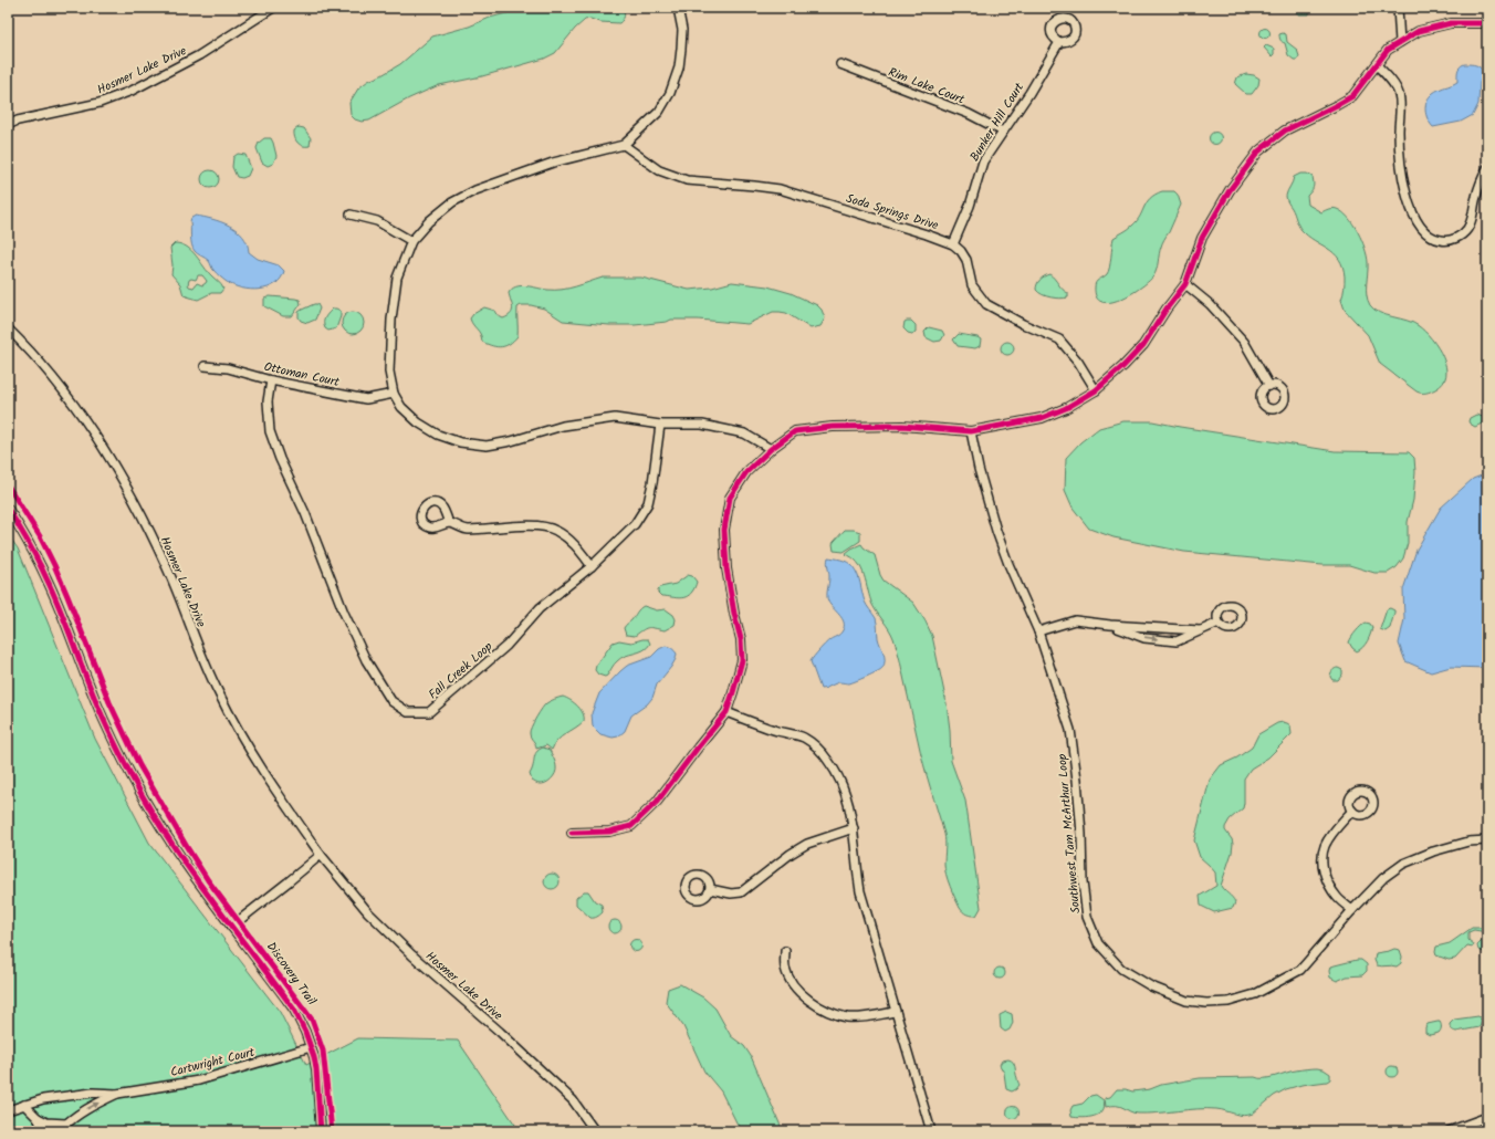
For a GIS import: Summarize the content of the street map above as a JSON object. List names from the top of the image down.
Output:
{
  "streets": {
    "street": [
      "Hosmer Lake Drive",
      "Rim Lake Court",
      "Bunker Hill Court",
      "Soda Springs Drive",
      "Ottoman Court",
      "Fall Creek Loop",
      "Southwest Tam McArthur Loop",
      "Cartwright Court"
    ],
    "cycle path": ["Discovery Trail"]
  },
  "crossings": [
    ["Rim Lake Court", "Bunker Hill Court"],
    ["Bunker Hill Court", "Soda Springs Drive"],
    ["Ottoman Court", "Fall Creek Loop"]
  ]
}
